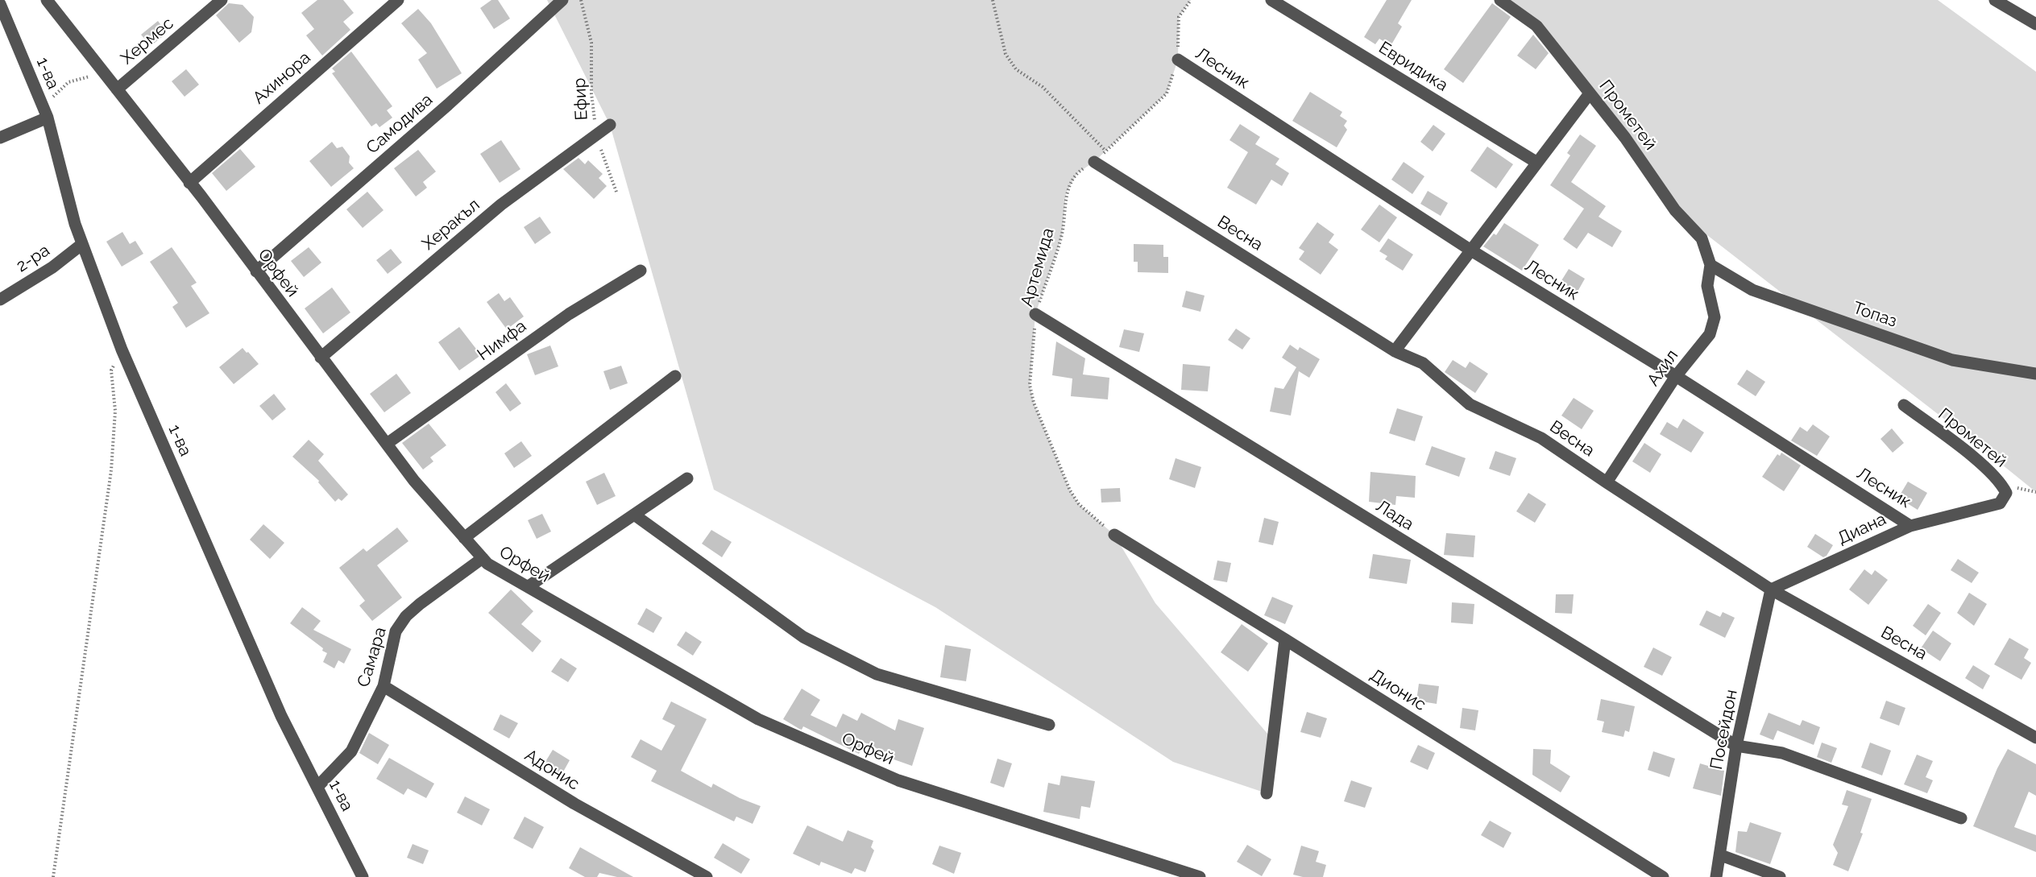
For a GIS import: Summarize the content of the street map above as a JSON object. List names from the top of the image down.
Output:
{
  "streets": {
    "street": [
      "Хермес",
      "Евридика",
      "Лесник",
      "1-ва",
      "Ахинора",
      "Прометей",
      "Самодива",
      "Херакъл",
      "Весна",
      "2-ра",
      "Орфей",
      "Топаз",
      "Нимфа",
      "Ахил",
      "Лада",
      "Диана",
      "Самара",
      "Дионис",
      "Посейдон",
      "Адонис"
    ],
    "path": ["Ефир", "Артемида"]
  },
  "crossings": [
    ["Хермес", "Орфей"],
    ["Лесник", "Артемида"],
    ["Лесник", "Ахил"],
    ["Лесник", "Диана"],
    ["1-ва", "2-ра"],
    ["1-ва", "Самара"],
    ["Ахинора", "Орфей"],
    ["Ефир", "Херакъл"],
    ["Прометей", "Топаз"],
    ["Прометей", "Ахил"],
    ["Прометей", "Диана"],
    ["Самодива", "Орфей"],
    ["Херакъл", "Орфей"],
    ["Весна", "Артемида"],
    ["Весна", "Ахил"],
    ["Весна", "Диана"],
    ["Весна", "Посейдон"],
    ["Артемида", "Лада"],
    ["Артемида", "Дионис"],
    ["Орфей", "Нимфа"],
    ["Орфей", "Самара"],
    ["Топаз", "Ахил"],
    ["Лада", "Посейдон"],
    ["Диана", "Посейдон"],
    ["Самара", "Адонис"]
  ]
}
